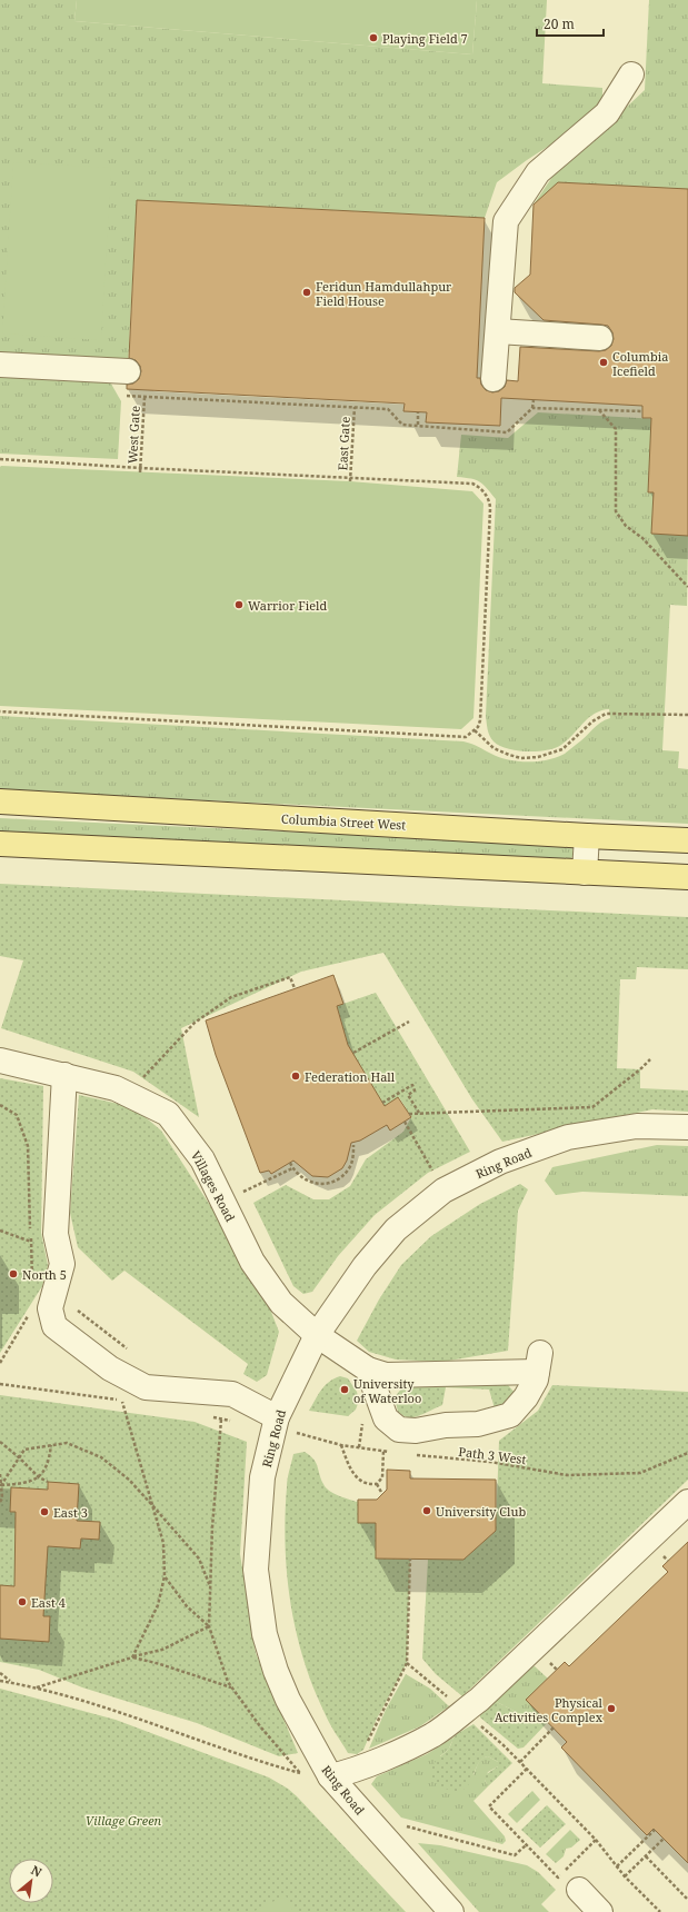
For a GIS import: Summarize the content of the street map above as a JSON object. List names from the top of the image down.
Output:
{
  "streets": {
    "main road": ["Columbia Street West"],
    "street": ["Ring Road", "Villages Road"],
    "path": ["West Gate", "East Gate", "Path 3 West"]
  },
  "crossings": [
    ["Ring Road", "Villages Road"]
  ],
  "parks": ["Village Green"],
  "places": [
    "Playing Field 7",
    "Feridun Hamdullahpur Field House",
    "Columbia Icefield",
    "Warrior Field",
    "Federation Hall",
    "North 5",
    "University of Waterloo",
    "University Club",
    "East 3",
    "East 4",
    "Physical Activities Complex"
  ],
  "scale_bar": "20 m",
  "north": "top right"
}
